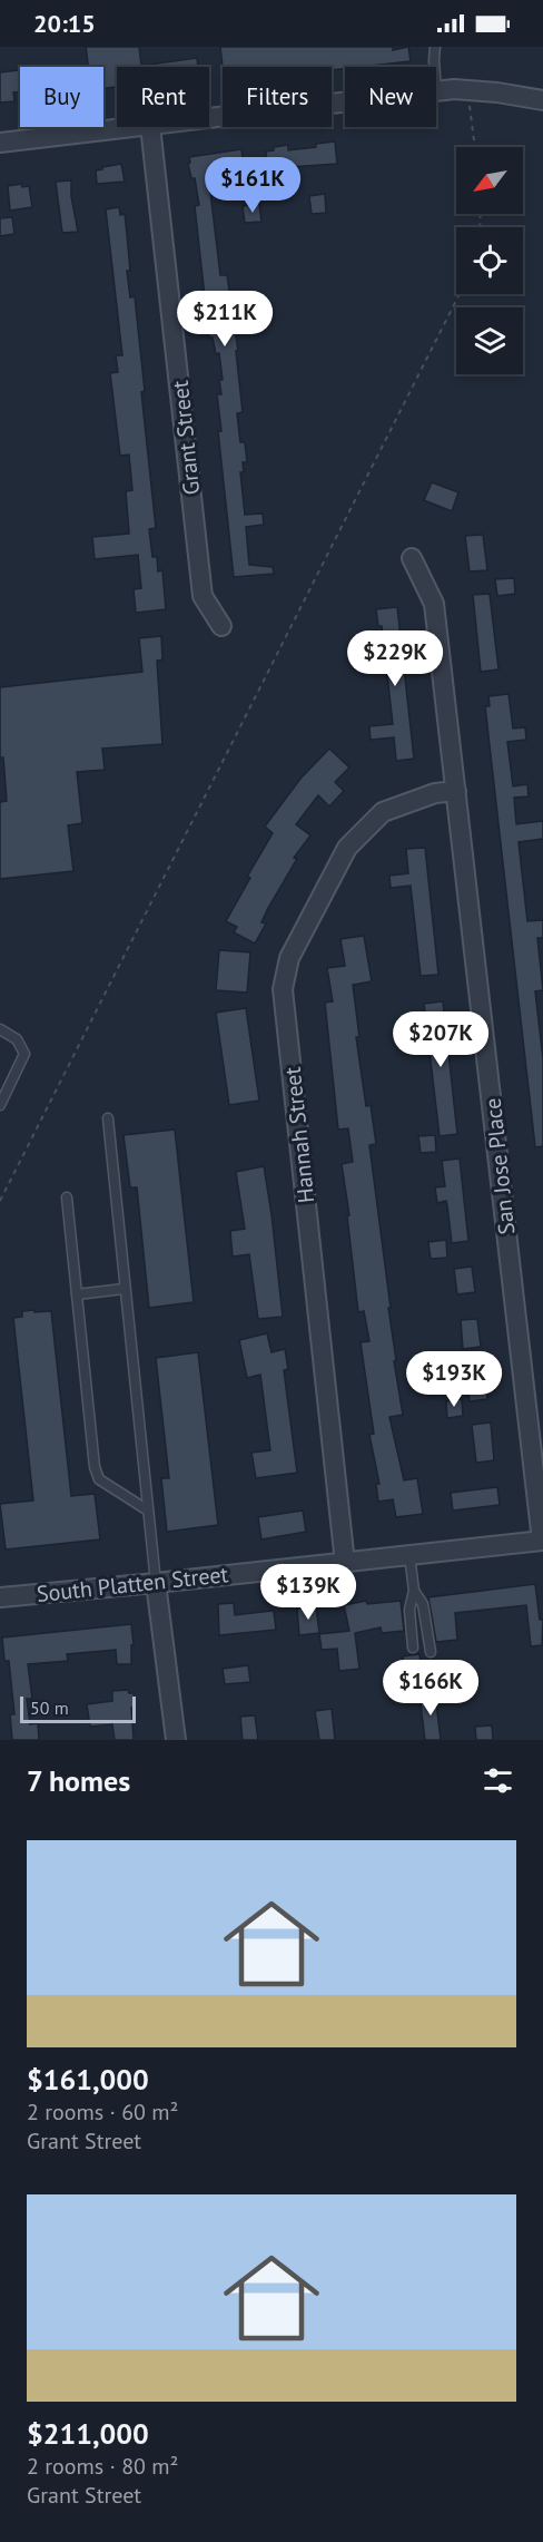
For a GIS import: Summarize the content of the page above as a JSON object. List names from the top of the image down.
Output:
{
  "streets": {
    "street": [
      "Grant Street",
      "Hannah Street",
      "San Jose Place",
      "South Platten Street"
    ]
  },
  "crossings": [
    ["Hannah Street", "San Jose Place"],
    ["Hannah Street", "South Platten Street"],
    ["San Jose Place", "South Platten Street"]
  ],
  "scale_bar": "50 m",
  "north": "bottom left",
  "page": {
    "status": "20:15",
    "chip": [
      "Buy",
      "Rent",
      "Filters",
      "New"
    ],
    "price": [
      "$161K",
      "$211K",
      "$229K",
      "$207K",
      "$193K",
      "$139K",
      "$166K"
    ],
    "scale": "50 m",
    "heading": "7 homes",
    "list": [
      {
        "name": "$161,000",
        "note": "2 rooms · 60 m² · Grant Street"
      },
      {
        "name": "$211,000",
        "note": "2 rooms · 80 m² · Grant Street"
      }
    ]
  }
}
